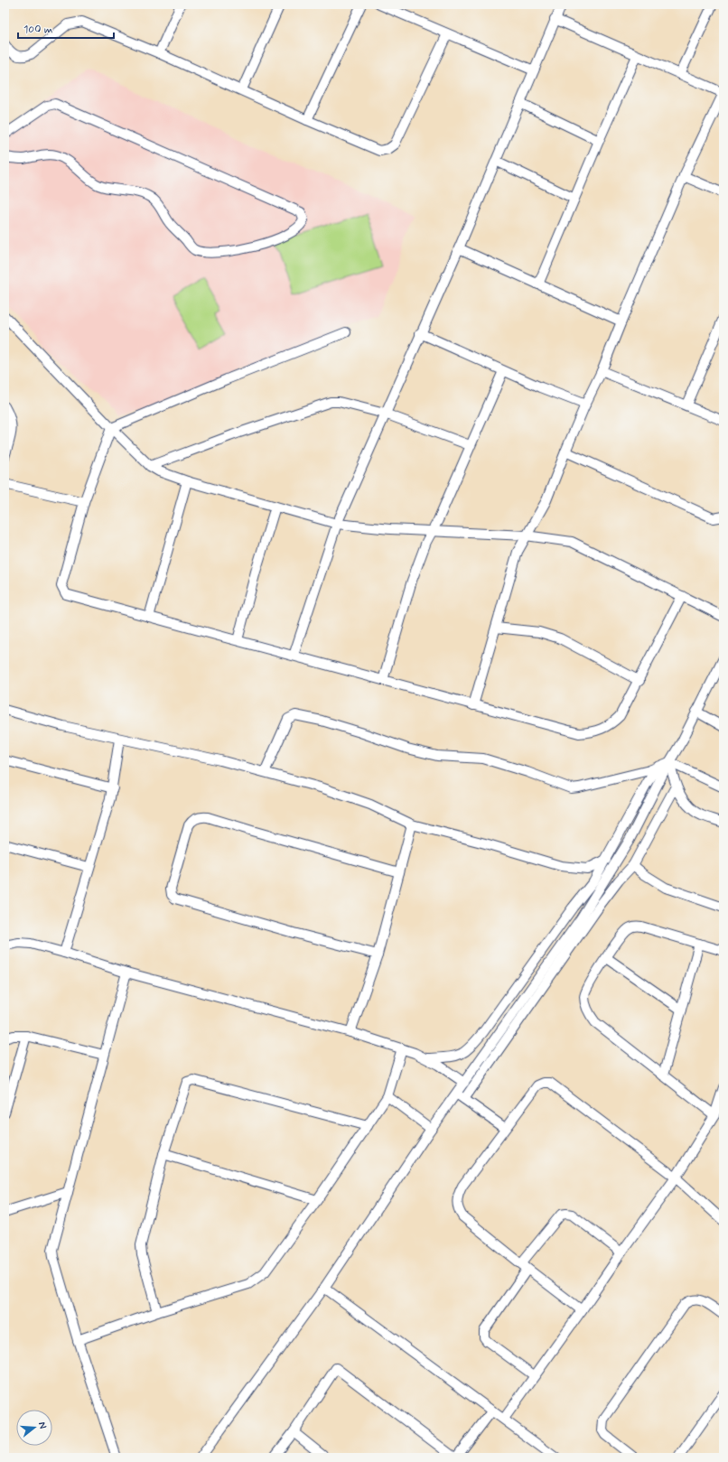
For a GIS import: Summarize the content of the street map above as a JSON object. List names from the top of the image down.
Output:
{
  "scale_bar": "100 m",
  "north": "right"
}
